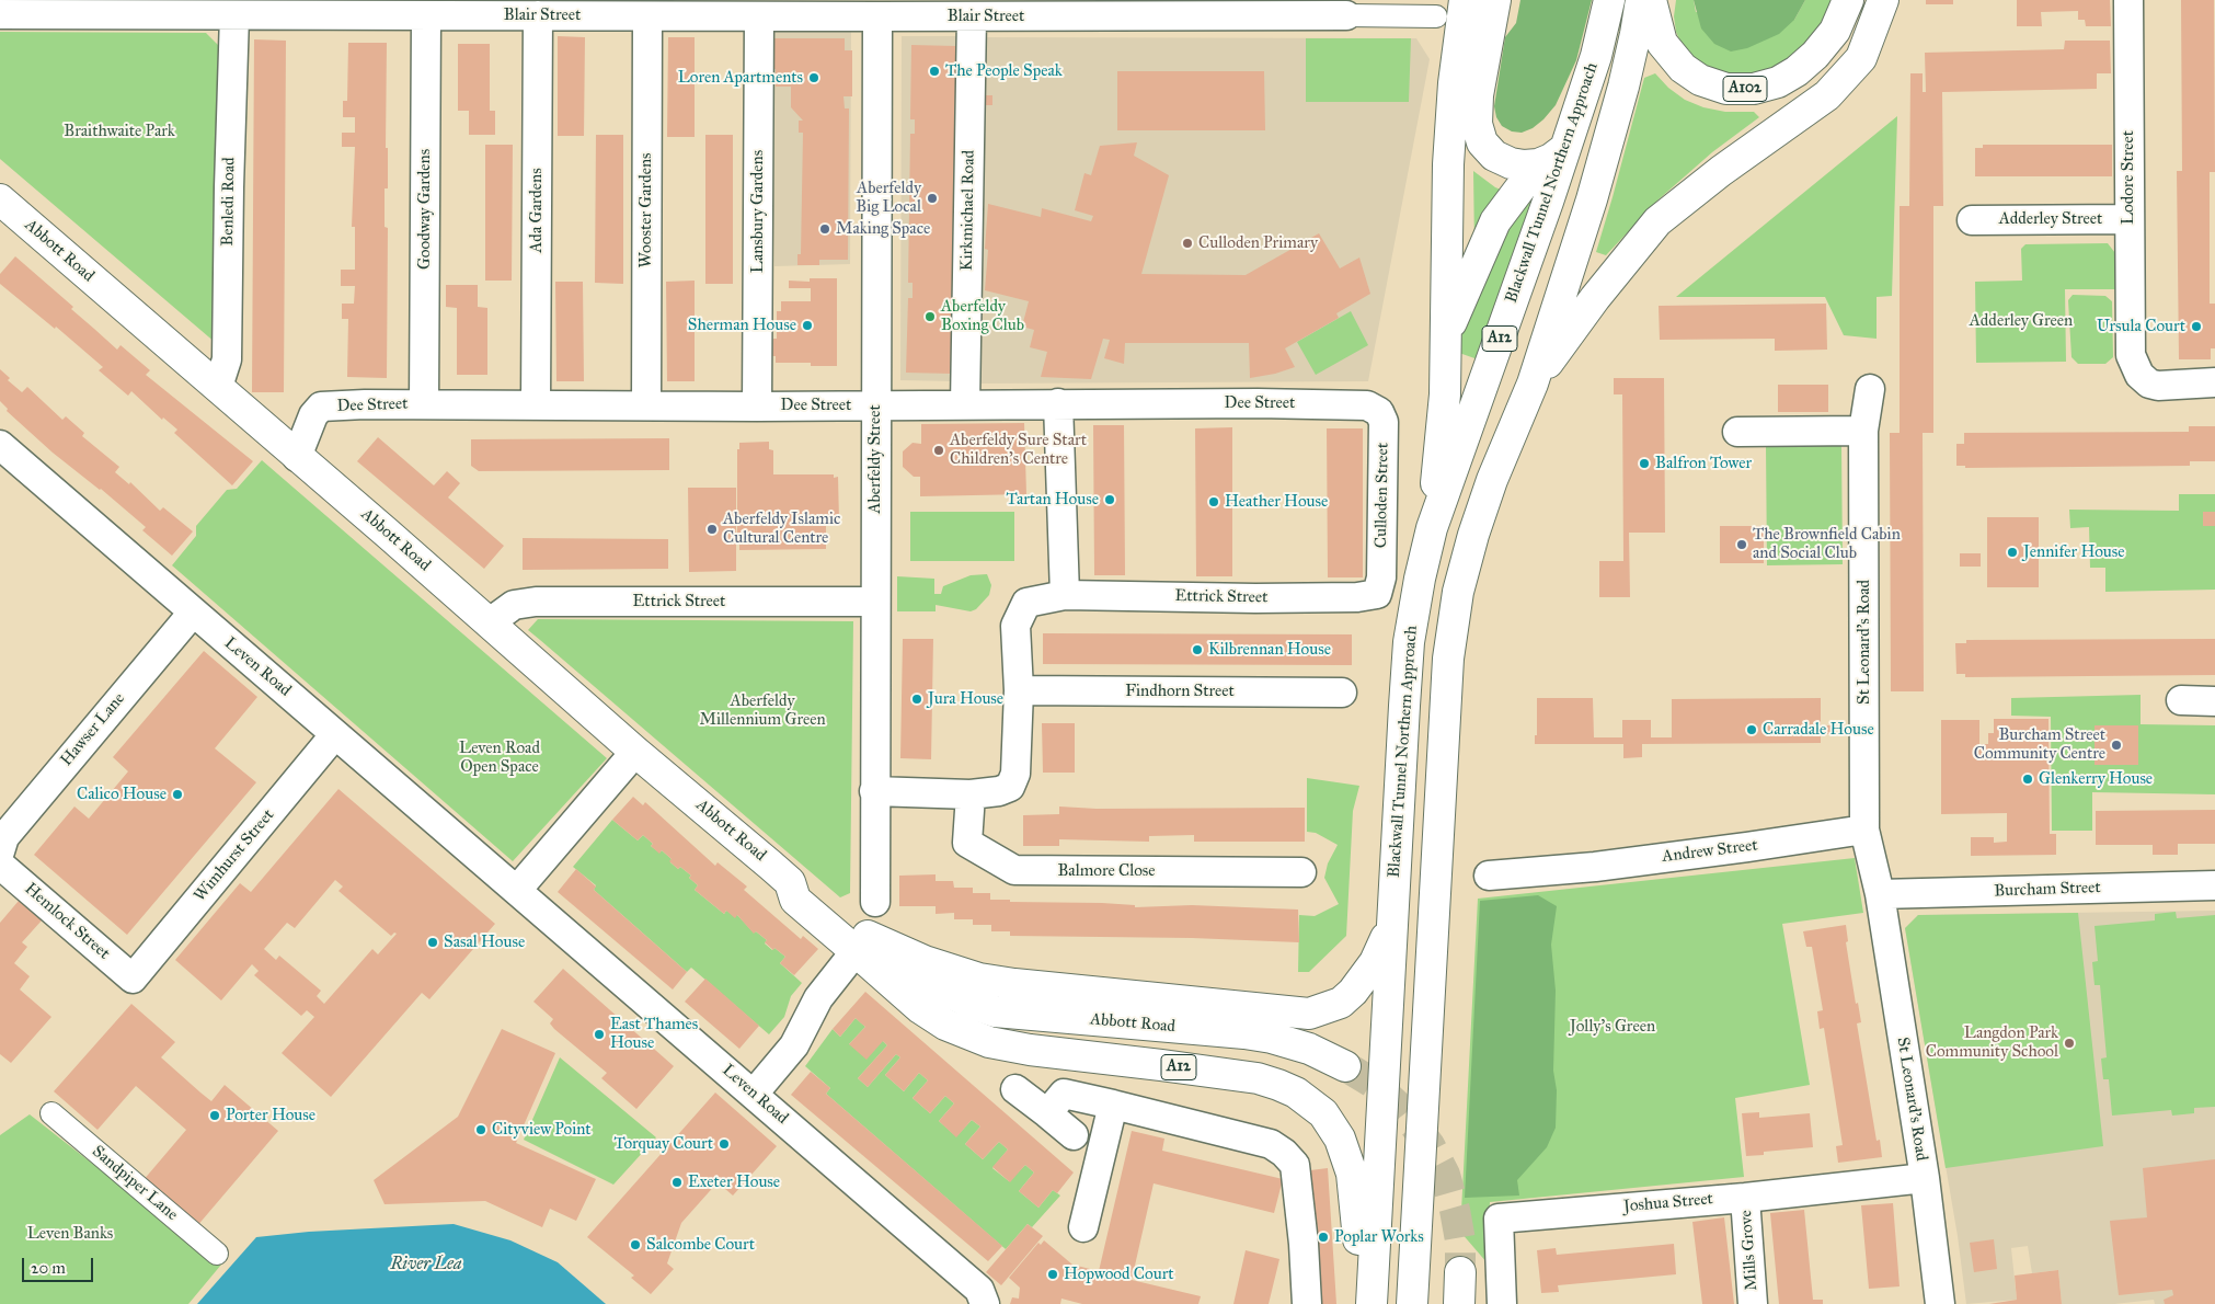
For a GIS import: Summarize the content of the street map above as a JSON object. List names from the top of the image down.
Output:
{
  "streets": {
    "main road": [
      "A102",
      "Blackwall Tunnel Northern Approach",
      "Abbott Road",
      "A12"
    ],
    "street": [
      "Blair Street",
      "Lodore Street",
      "Benledi Road",
      "Goodway Gardens",
      "Ada Gardens",
      "Wooster Gardens",
      "Kirkmichael Road",
      "Lansbury Gardens",
      "Adderley Street",
      "Dee Street",
      "Aberfeldy Street",
      "Culloden Street",
      "Ettrick Street",
      "St Leonard's Road",
      "Leven Road",
      "Findhorn Street",
      "Hawser Lane",
      "Andrew Street",
      "Wimhurst Street",
      "Balmore Close",
      "Burcham Street",
      "Hemlock Street",
      "Sandpiper Lane",
      "Joshua Street",
      "Mills Grove"
    ]
  },
  "crossings": [
    ["Blair Street", "Benledi Road"],
    ["Blair Street", "Goodway Gardens"],
    ["Blair Street", "Ada Gardens"],
    ["Blair Street", "Wooster Gardens"],
    ["Blair Street", "Kirkmichael Road"],
    ["Blair Street", "Lansbury Gardens"],
    ["Blair Street", "Aberfeldy Street"],
    ["Lodore Street", "Adderley Street"],
    ["Blackwall Tunnel Northern Approach", "A12"],
    ["Benledi Road", "Abbott Road"],
    ["Goodway Gardens", "Dee Street"],
    ["Ada Gardens", "Dee Street"],
    ["Wooster Gardens", "Dee Street"],
    ["Kirkmichael Road", "Dee Street"],
    ["Lansbury Gardens", "Dee Street"],
    ["Abbott Road", "A12"],
    ["Abbott Road", "Dee Street"],
    ["Abbott Road", "Ettrick Street"],
    ["Dee Street", "Aberfeldy Street"],
    ["Dee Street", "Culloden Street"],
    ["Aberfeldy Street", "Ettrick Street"],
    ["Culloden Street", "Ettrick Street"],
    ["Ettrick Street", "Findhorn Street"],
    ["St Leonard's Road", "Andrew Street"],
    ["St Leonard's Road", "Burcham Street"],
    ["St Leonard's Road", "Joshua Street"],
    ["Leven Road", "Hawser Lane"],
    ["Leven Road", "Wimhurst Street"],
    ["Wimhurst Street", "Hemlock Street"],
    ["Joshua Street", "Mills Grove"]
  ],
  "water": ["River Lea"],
  "parks": [
    "Braithwaite Park",
    "Adderley Green",
    "Aberfeldy Millennium Green",
    "Leven Road Open Space",
    "Jolly's Green",
    "Leven Banks"
  ],
  "places": [
    "The People Speak",
    "Loren Apartments",
    "Aberfeldy Big Local",
    "Making Space",
    "Culloden Primary",
    "Aberfeldy Boxing Club",
    "Sherman House",
    "Ursula Court",
    "Aberfeldy Sure Start Children's Centre",
    "Balfron Tower",
    "Tartan House",
    "Heather House",
    "Aberfeldy Islamic Cultural Centre",
    "The Brownfield Cabin and Social Club",
    "Jennifer House",
    "Kilbrennan House",
    "Jura House",
    "Carradale House",
    "Burcham Street Community Centre",
    "Glenkerry House",
    "Calico House",
    "Sasal House",
    "East Thames House",
    "Langdon Park Community School",
    "Porter House",
    "Cityview Point",
    "Torquay Court",
    "Exeter House",
    "Poplar Works",
    "Salcombe Court",
    "Hopwood Court"
  ],
  "scale_bar": "20 m"
}
